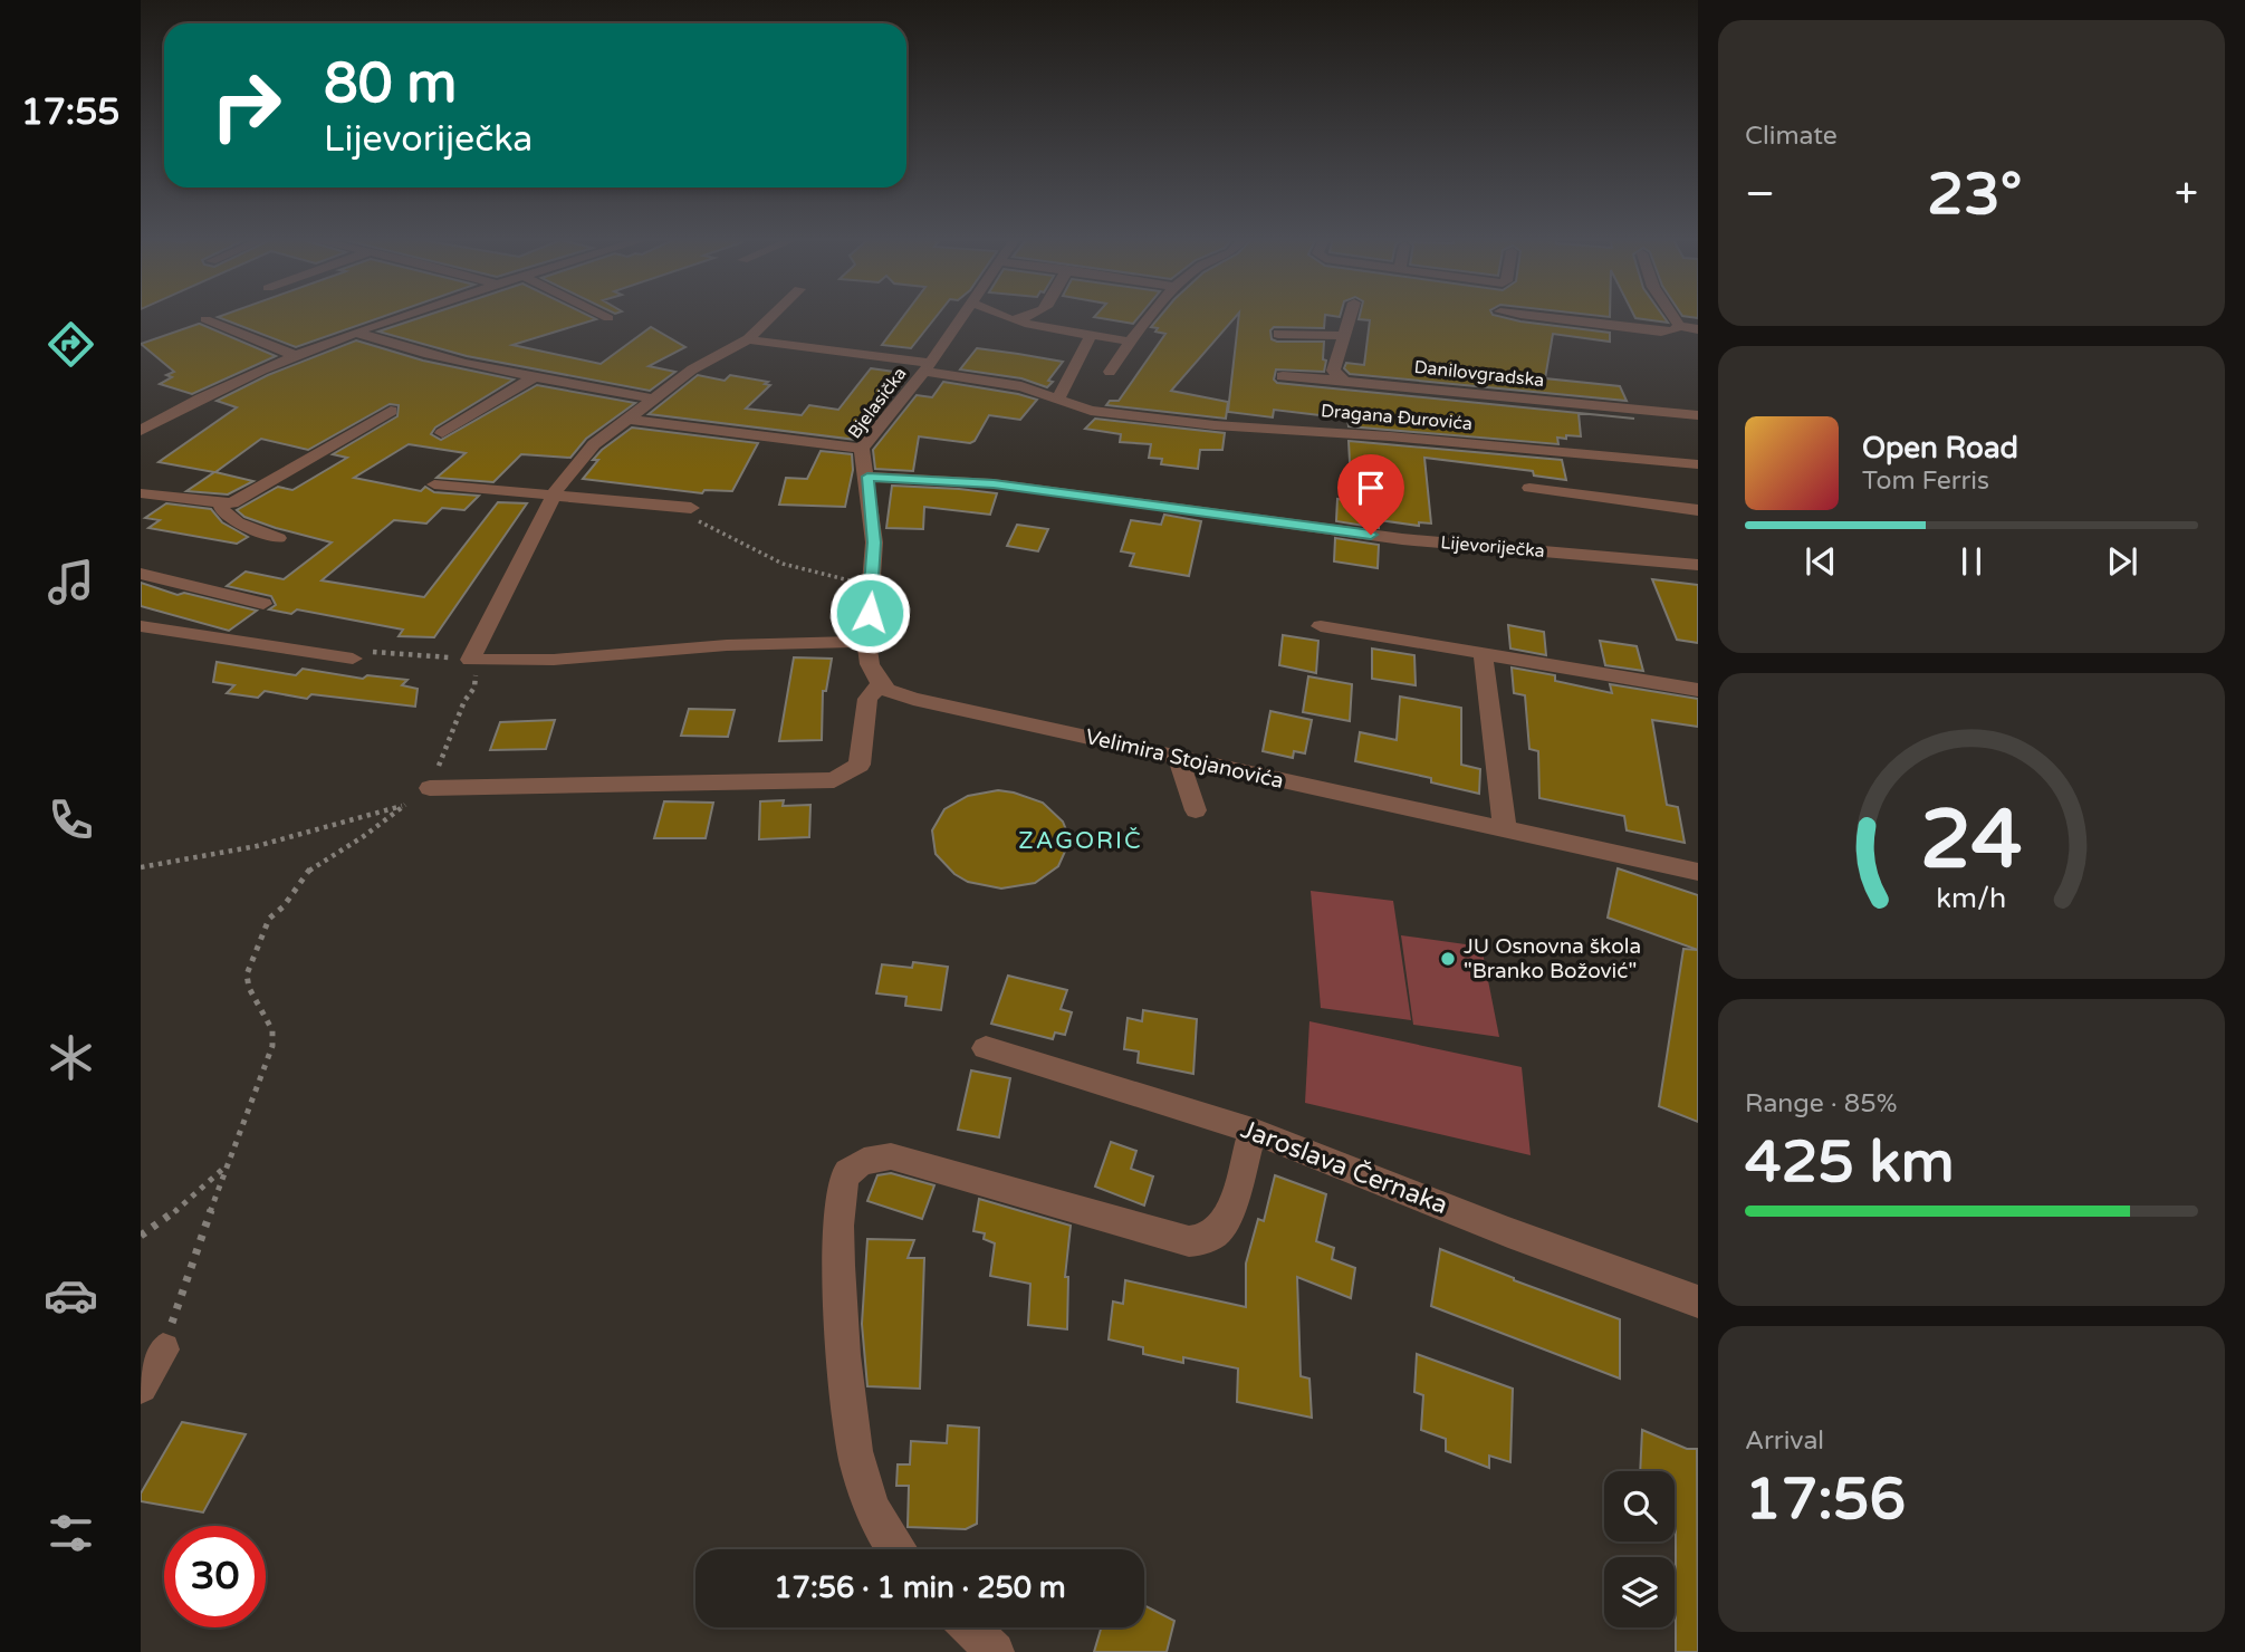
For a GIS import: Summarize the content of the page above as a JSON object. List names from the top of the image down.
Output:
{
  "streets": {
    "street": [
      "Danilovgradska",
      "Bjelasička",
      "Dragana Đurovića",
      "Lijevoriječka",
      "Velimira Stojanovića",
      "Jaroslava Černaka"
    ]
  },
  "crossings": [
    ["Bjelasička", "Dragana Đurovića"],
    ["Bjelasička", "Lijevoriječka"]
  ],
  "districts": ["ZAGORIČ"],
  "places": ["JU Osnovna škola \"Branko Božović\""],
  "page": {
    "tabs": "17:55",
    "tile": [
      "Climate",
      ["Range · 85%", "425 km"],
      ["Arrival", "17:56"]
    ],
    "turn": ["80 m", "Lijevoriječka"],
    "heat": ["−", "23°", "+"],
    "song": ["Open Road", "Tom Ferris"],
    "limit": "30",
    "trip": "17:56 · 1 min · 250 m",
    "gauge": ["24", "km/h"]
  }
}
